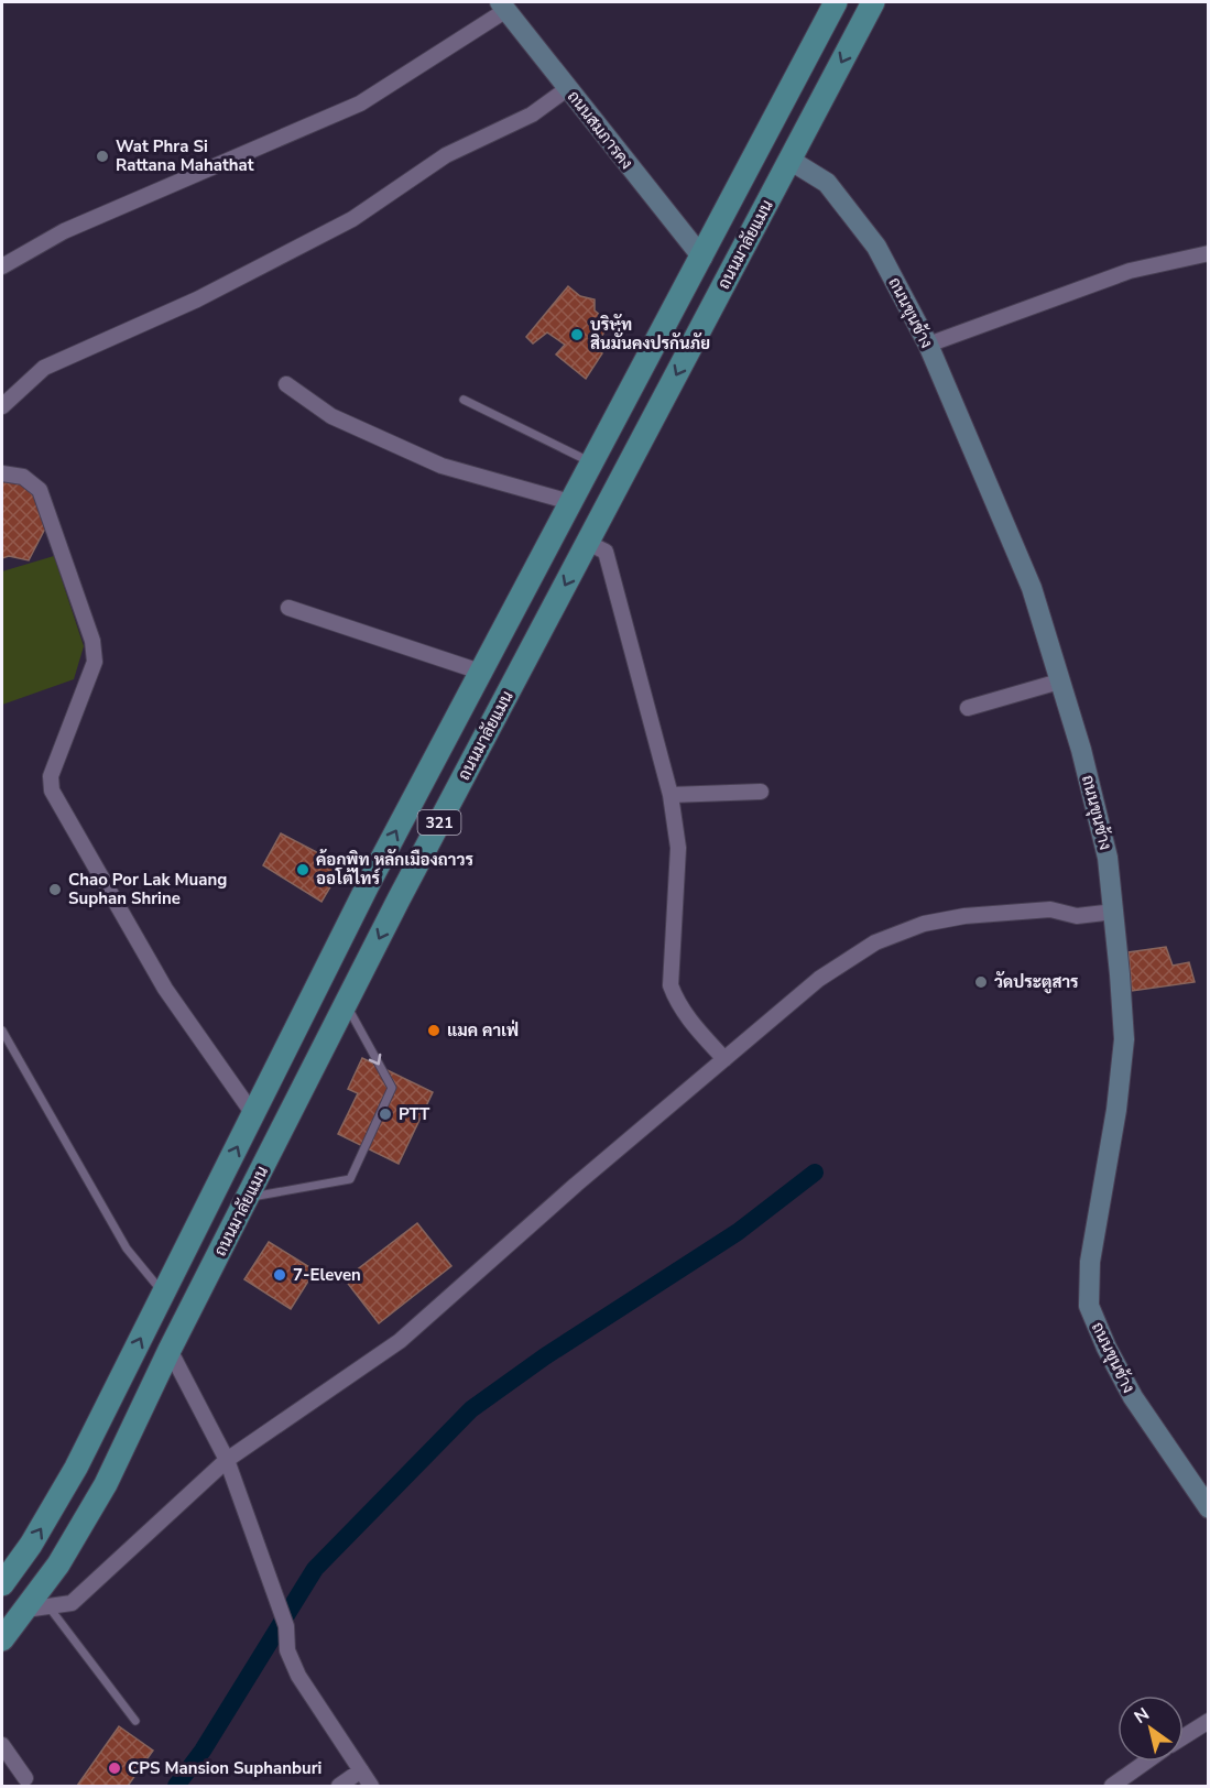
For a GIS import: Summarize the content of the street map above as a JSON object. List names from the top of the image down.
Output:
{
  "streets": {
    "main road": [
      "ถนนสมภารคง",
      "ถนนมาลัยแมน",
      "ถนนขุนช้าง",
      "321"
    ]
  },
  "crossings": [
    ["ถนนสมภารคง", "ถนนมาลัยแมน"],
    ["ถนนมาลัยแมน", "ถนนขุนช้าง"]
  ],
  "places": [
    "Wat Phra Si Rattana Mahathat",
    "บริษัท สินมั่นคงปรกันภัย",
    "ค้อกพิท หลักเมืองถาวร ออโต้ไทร์",
    "Chao Por Lak Muang Suphan Shrine",
    "วัดประตูสาร",
    "แมค คาเฟ่",
    "PTT",
    "7-Eleven",
    "CPS Mansion Suphanburi"
  ],
  "north": "top left"
}
